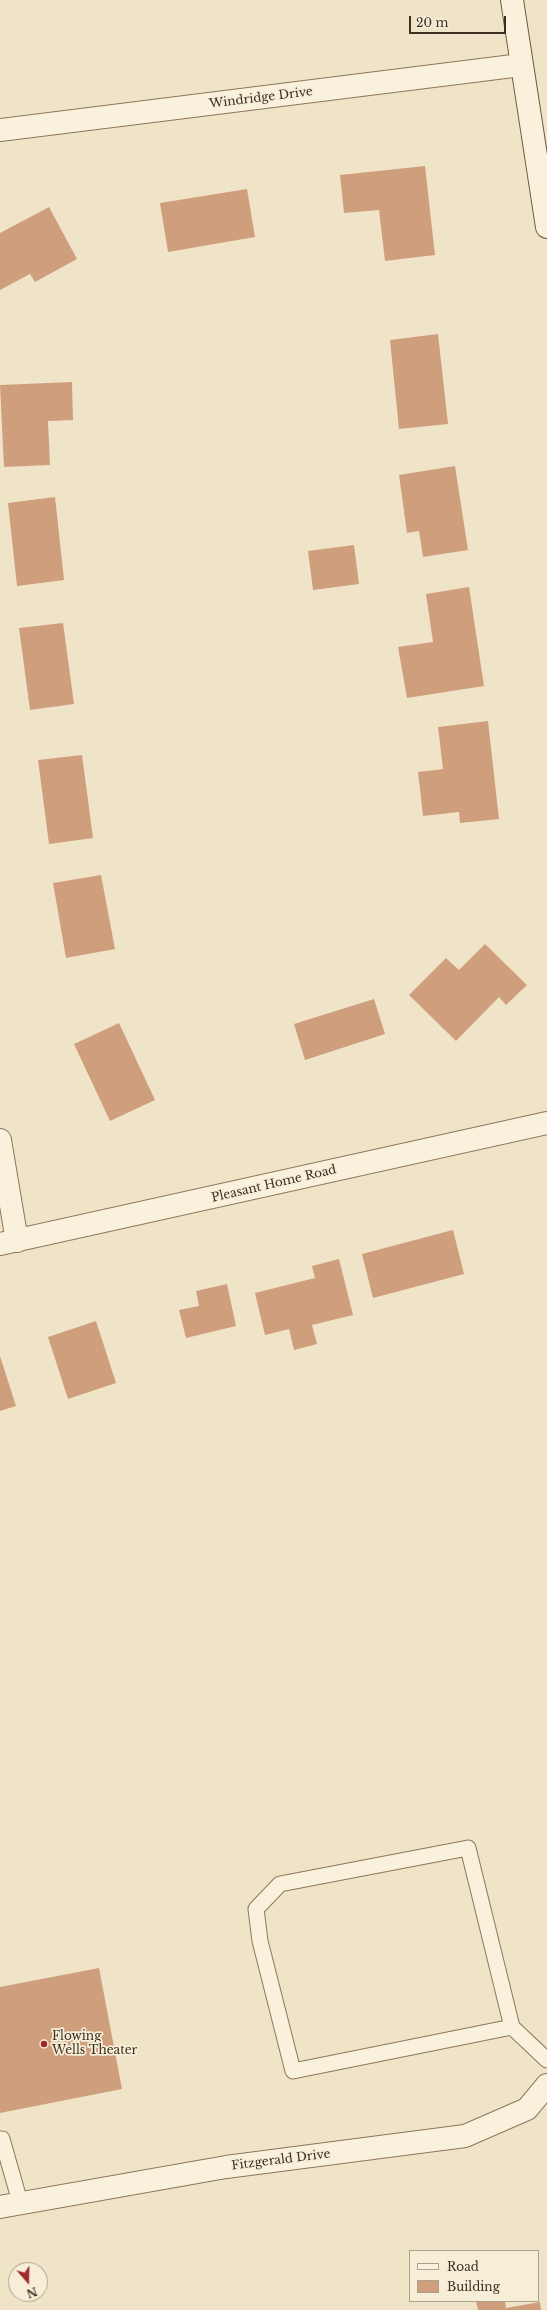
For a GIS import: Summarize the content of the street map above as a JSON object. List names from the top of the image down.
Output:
{
  "streets": {
    "street": ["Windridge Drive", "Pleasant Home Road", "Fitzgerald Drive"]
  },
  "places": ["Flowing Wells Theater"],
  "legend": ["Road", "Building"],
  "scale_bar": "20 m",
  "north": "bottom"
}
